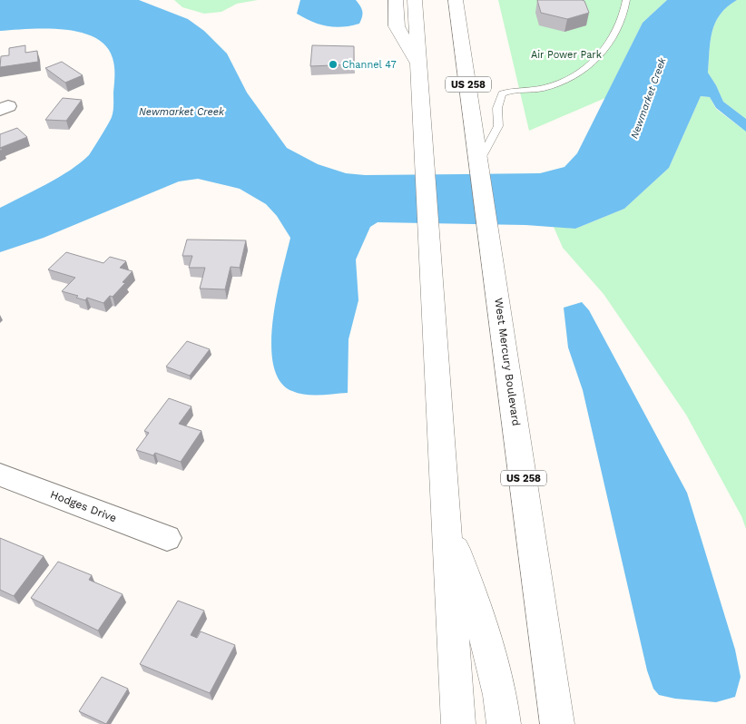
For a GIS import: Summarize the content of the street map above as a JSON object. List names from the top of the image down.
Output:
{
  "streets": {
    "main road": ["US 258", "West Mercury Boulevard"],
    "street": ["Hodges Drive"]
  },
  "water": ["Newmarket Creek"],
  "parks": ["Air Power Park"],
  "places": ["Channel 47"]
}
